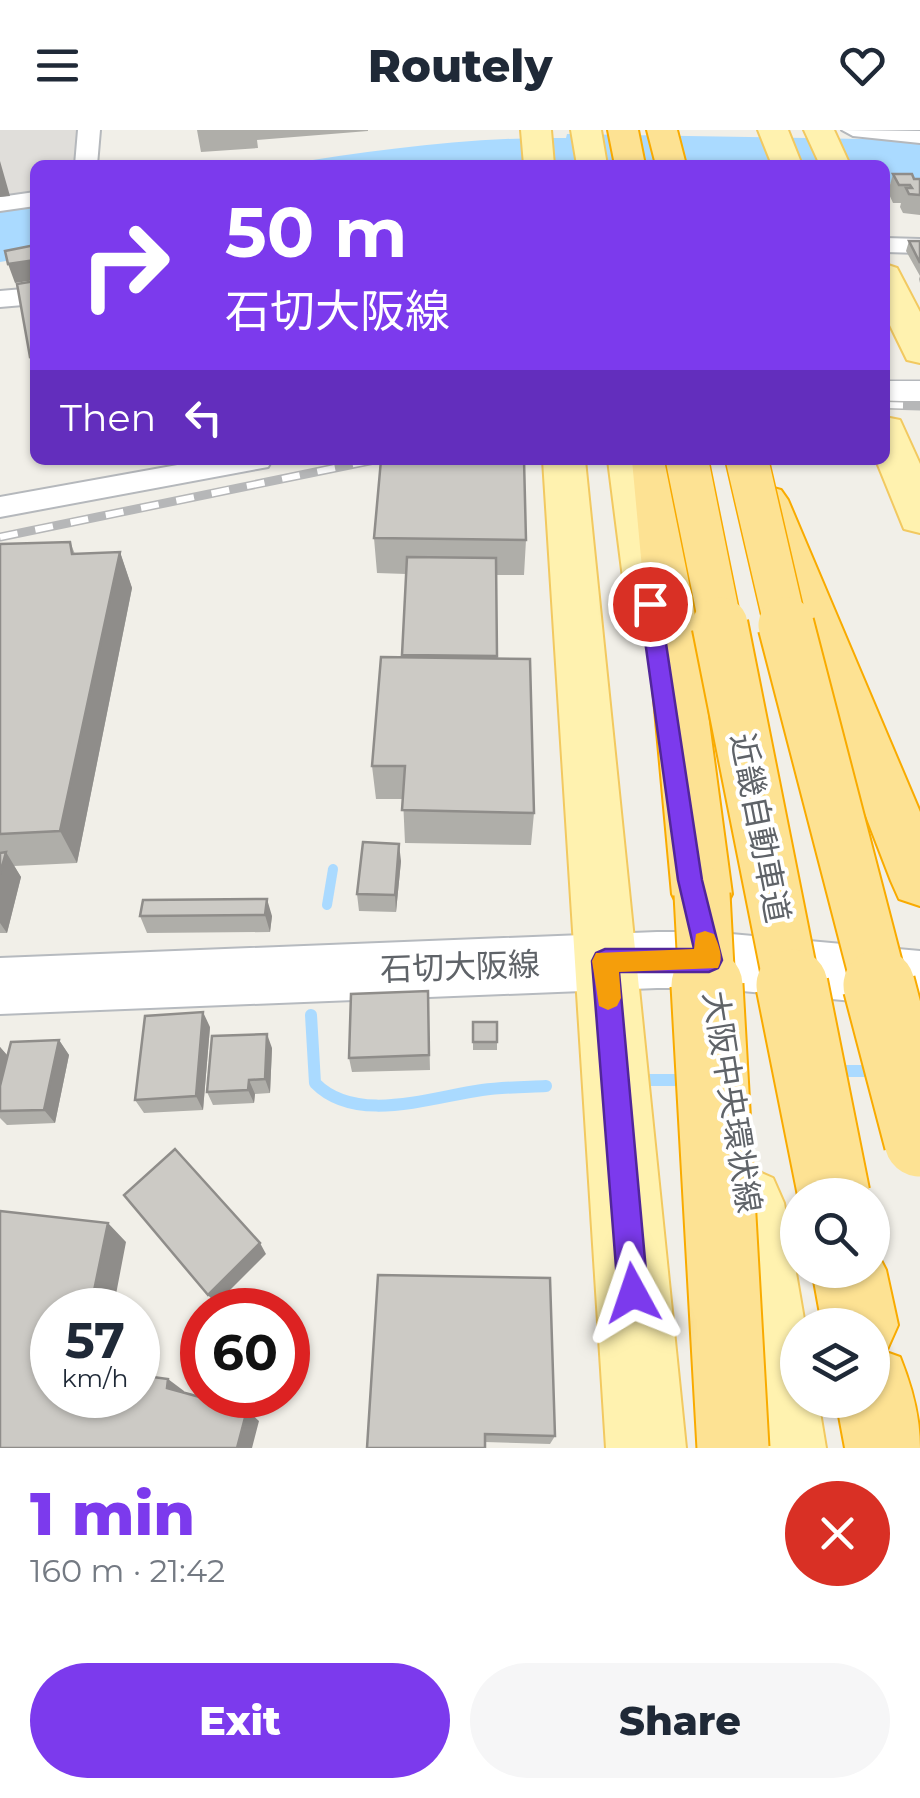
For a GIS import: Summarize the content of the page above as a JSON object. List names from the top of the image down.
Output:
{
  "streets": {
    "highway": ["近畿自動車道"],
    "main road": ["石切大阪線", "大阪中央環状線"]
  },
  "crossings": [
    ["石切大阪線", "大阪中央環状線"]
  ],
  "page": {
    "header": "Routely",
    "turn": ["50 m", "石切大阪線"],
    "then": "Then",
    "speed": "57 km/h",
    "limit": "60",
    "heading": ["1 min", "160 m · 21:42"],
    "buttons": ["Exit", "Share"]
  }
}
